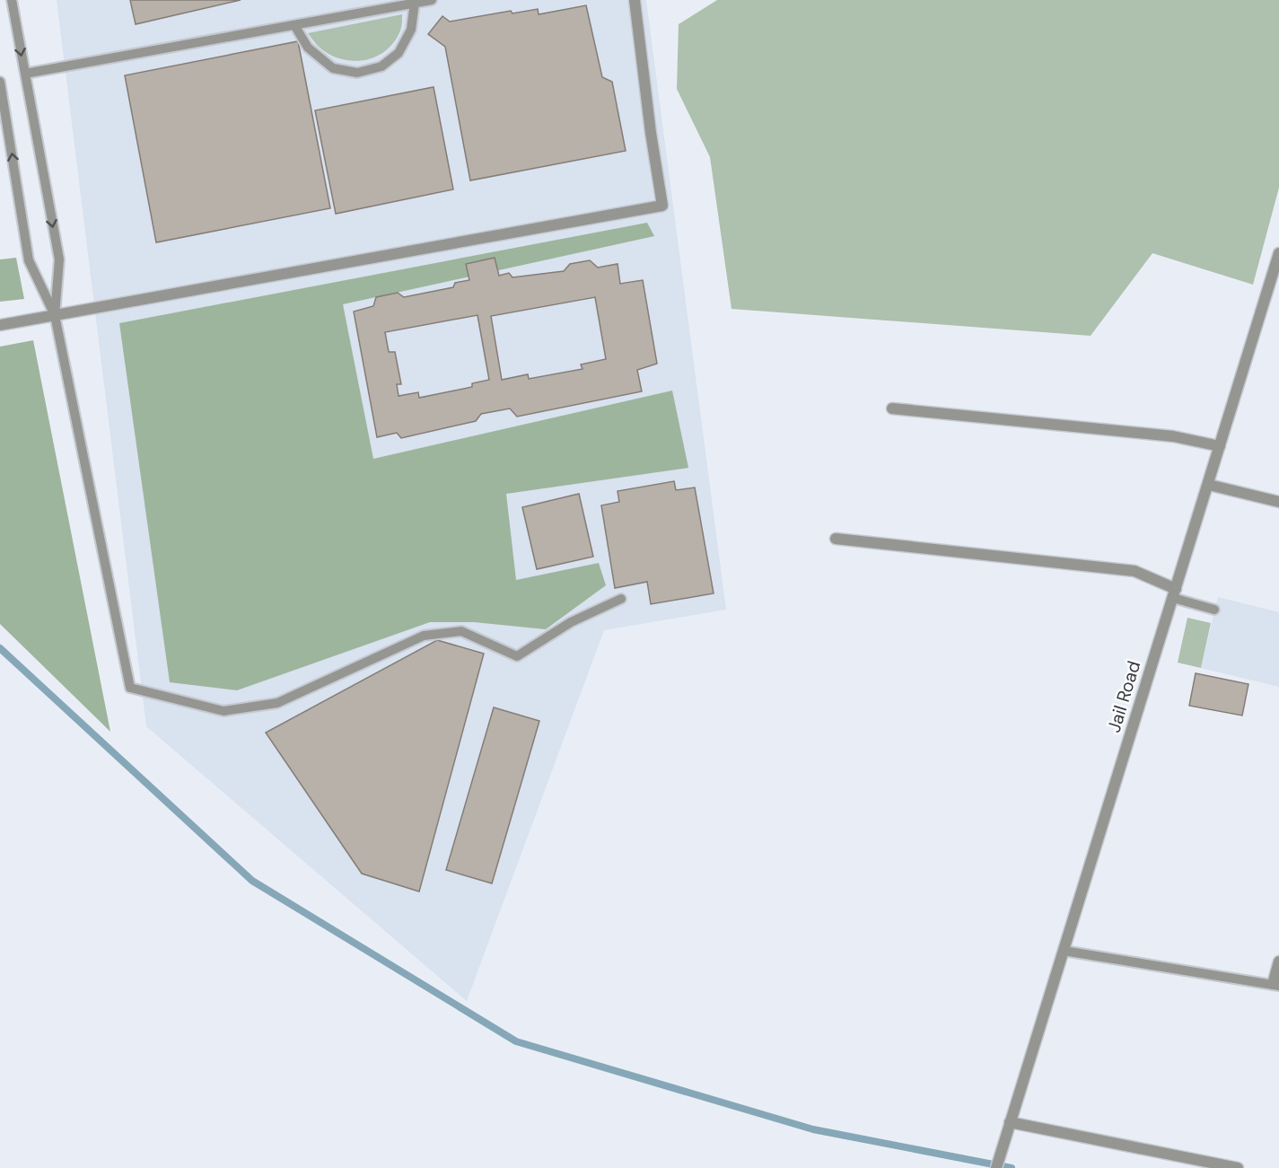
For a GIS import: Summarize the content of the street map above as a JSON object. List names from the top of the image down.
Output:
{
  "streets": {
    "street": ["Jail Road"]
  }
}
